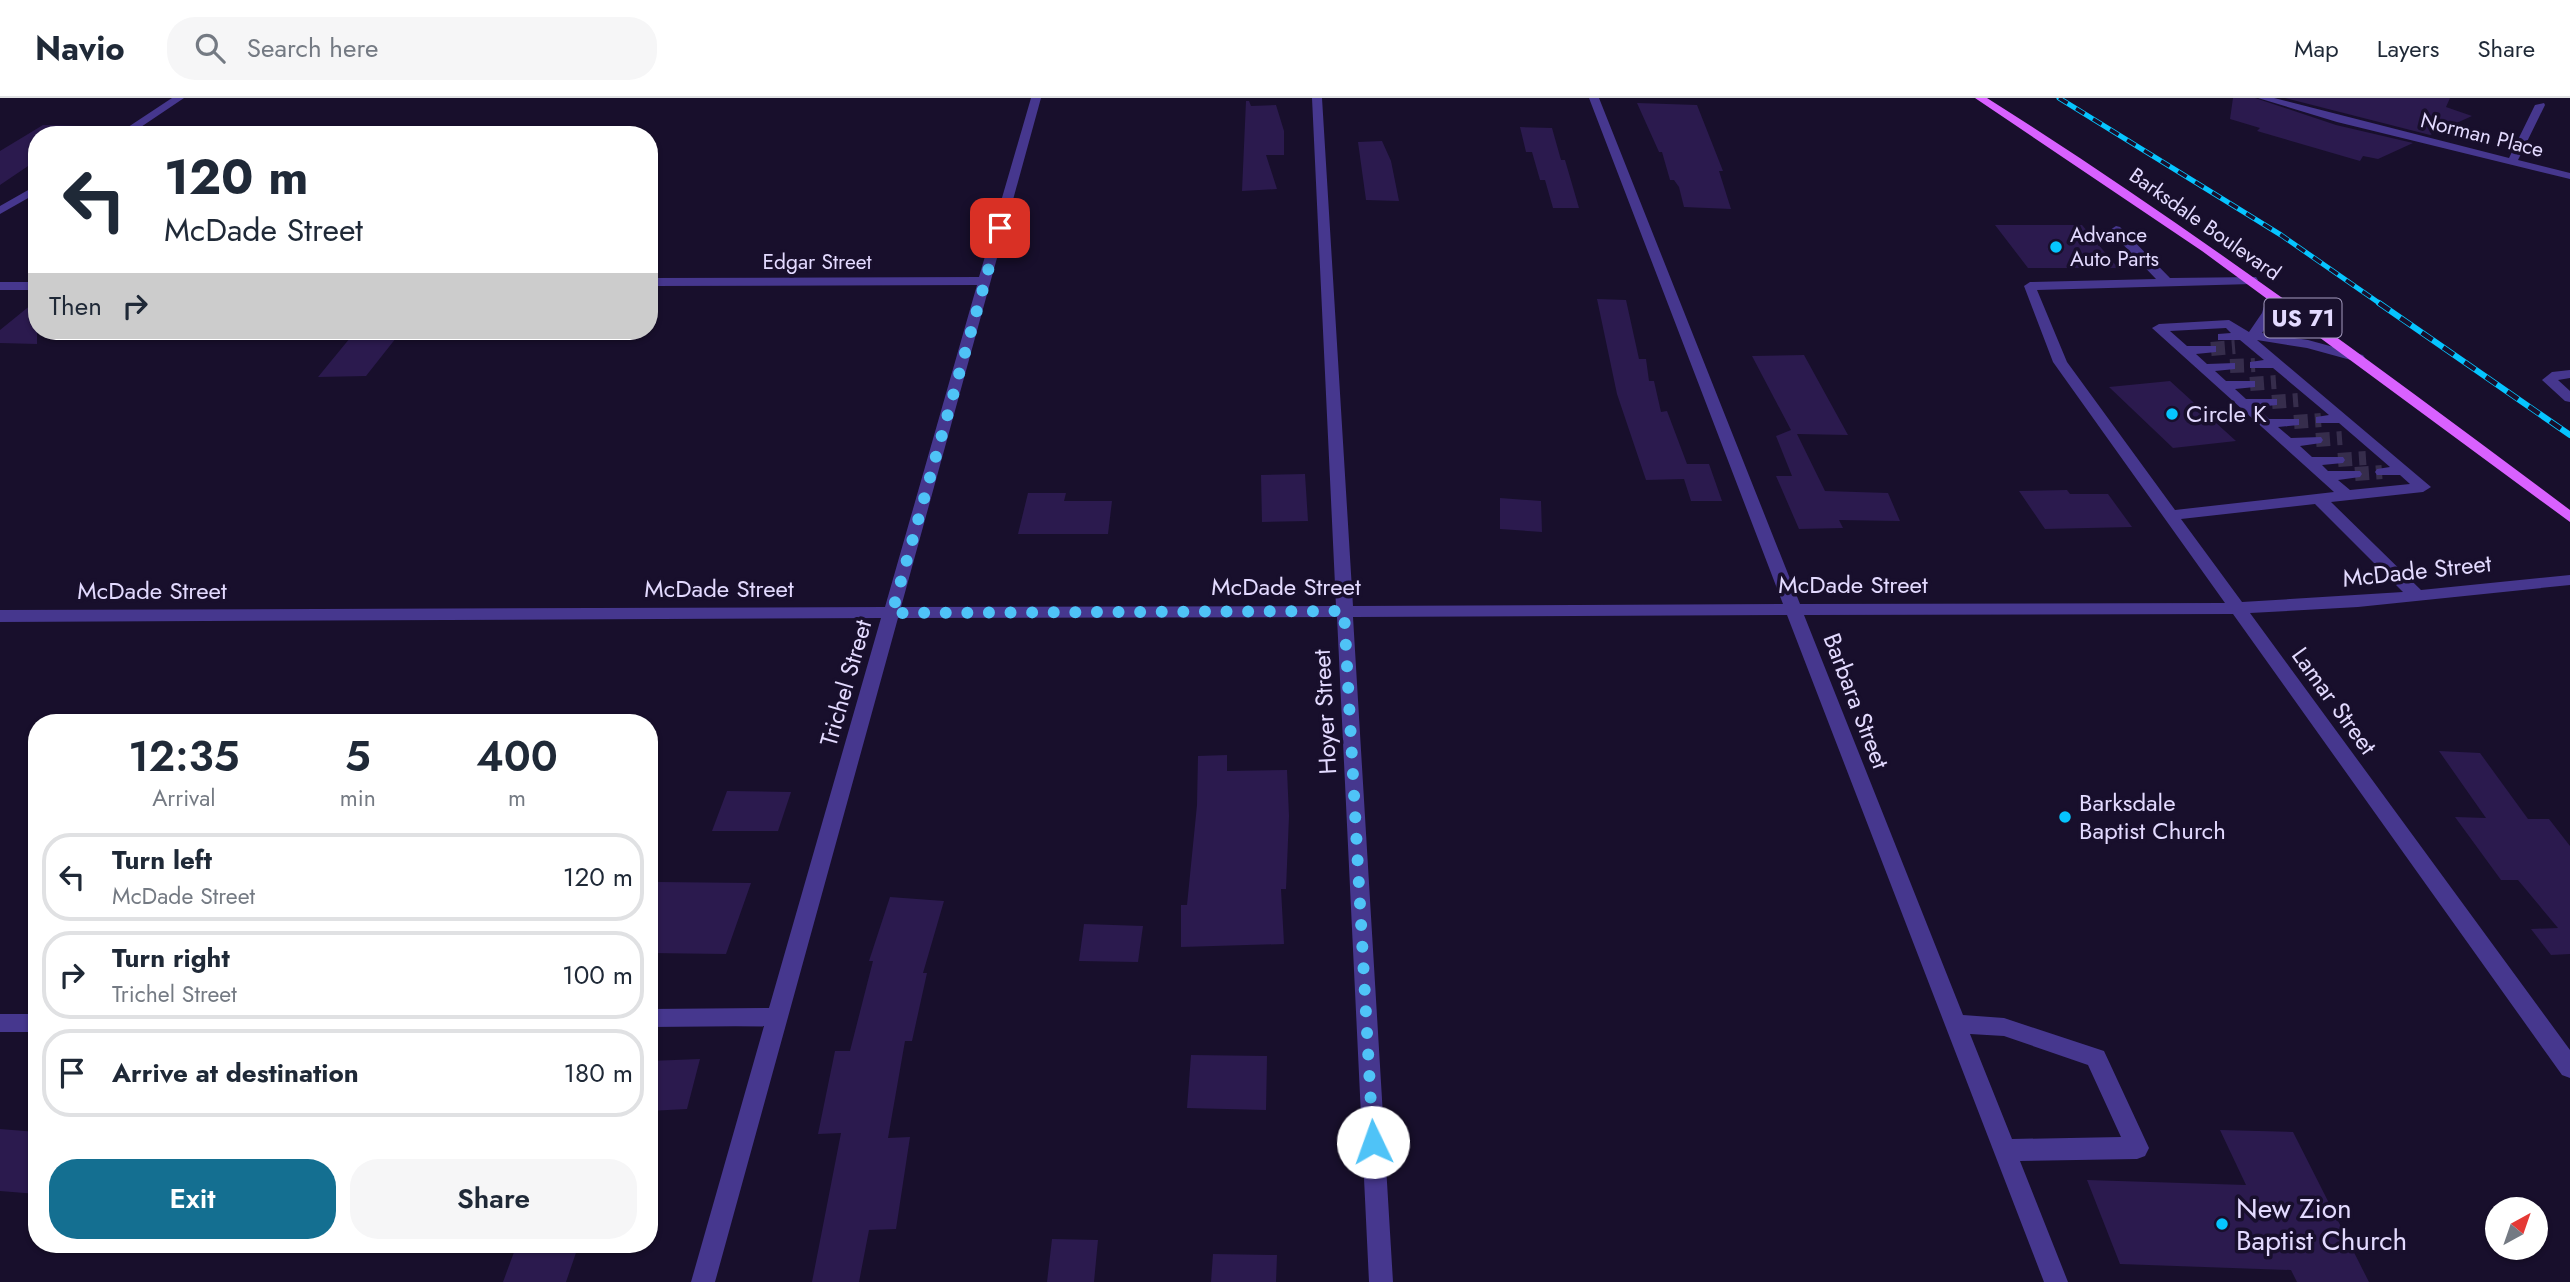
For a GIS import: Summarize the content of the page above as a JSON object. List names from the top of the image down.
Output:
{
  "streets": {
    "main road": ["Barksdale Boulevard", "US 71"],
    "street": [
      "Norman Place",
      "Edgar Street",
      "McDade Street",
      "Trichel Street",
      "Barbara Street",
      "Lamar Street",
      "Hoyer Street"
    ]
  },
  "crossings": [
    ["Edgar Street", "Trichel Street"],
    ["McDade Street", "Trichel Street"],
    ["McDade Street", "Barbara Street"],
    ["McDade Street", "Lamar Street"],
    ["McDade Street", "Hoyer Street"]
  ],
  "places": [
    "Advance Auto Parts",
    "Circle K",
    "Barksdale Baptist Church",
    "New Zion Baptist Church"
  ],
  "north": "top right",
  "page": {
    "header": "Navio",
    "search": "Search here",
    "nav": ["Map", "Layers", "Share"],
    "turn": ["120 m", "McDade Street"],
    "then": "Then",
    "eta": [
      "12:35",
      "Arrival",
      "5",
      "min",
      "400",
      "m"
    ],
    "list": [
      {
        "name": "Turn left",
        "note": "McDade Street",
        "value": "120 m"
      },
      {
        "name": "Turn right",
        "note": "Trichel Street",
        "value": "100 m"
      },
      {
        "name": "Arrive at destination",
        "value": "180 m"
      }
    ],
    "buttons": ["Exit", "Share"]
  }
}
